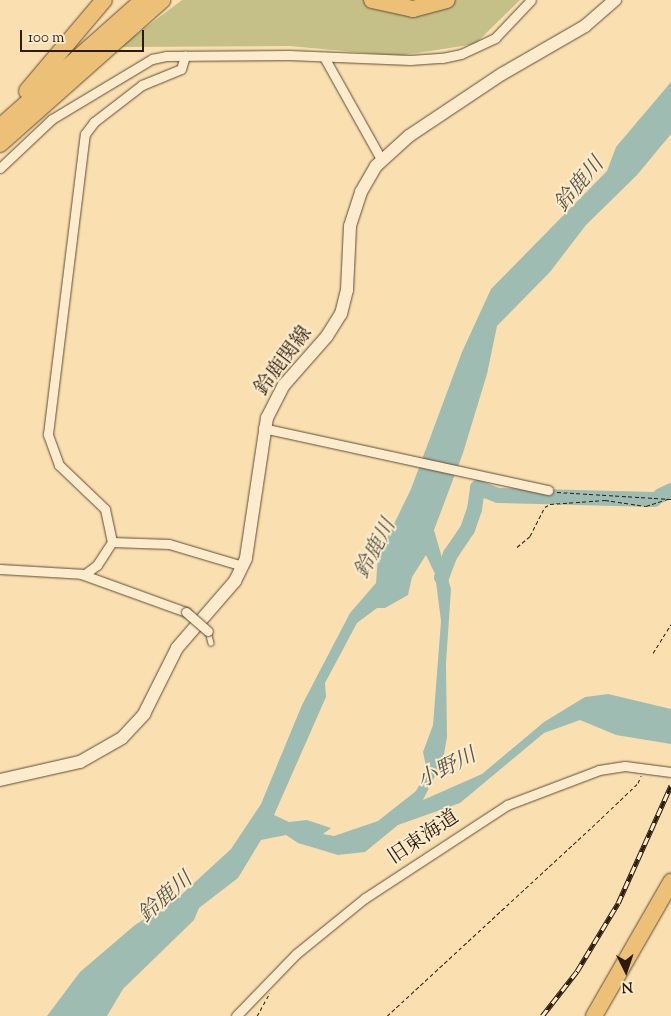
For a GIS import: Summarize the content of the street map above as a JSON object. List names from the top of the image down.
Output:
{
  "streets": {
    "main road": ["鈴鹿関線"],
    "street": ["旧東海道"]
  },
  "water": ["鈴鹿川", "小野川"],
  "scale_bar": "100 m",
  "north": "bottom"
}
